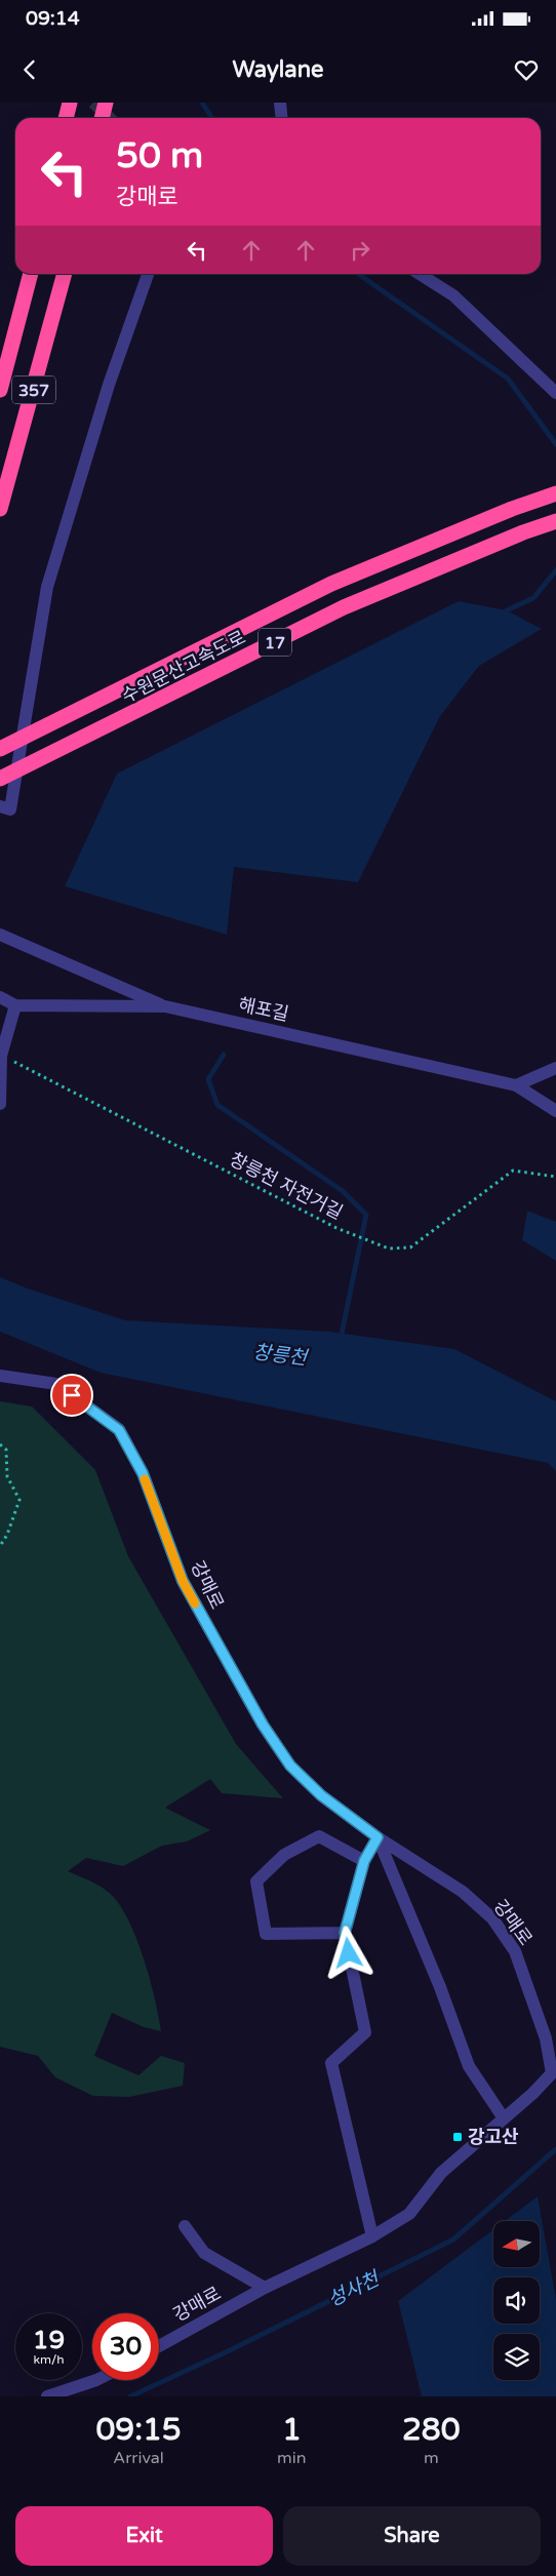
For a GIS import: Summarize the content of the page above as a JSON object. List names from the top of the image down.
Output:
{
  "streets": {
    "highway": ["357", "17", "수원문산고속도로"],
    "street": ["해포길", "강매로"],
    "path": ["창릉천 자전거길"]
  },
  "water": ["창릉천", "성사천"],
  "places": {
    "transit": ["강고산"]
  },
  "north": "left",
  "page": {
    "status": "09:14",
    "header": "Waylane",
    "turn": ["50 m", "강매로"],
    "speed": "19 km/h",
    "limit": "30",
    "eta": [
      "09:15",
      "Arrival",
      "1",
      "min",
      "280",
      "m"
    ],
    "buttons": ["Exit", "Share"]
  }
}
